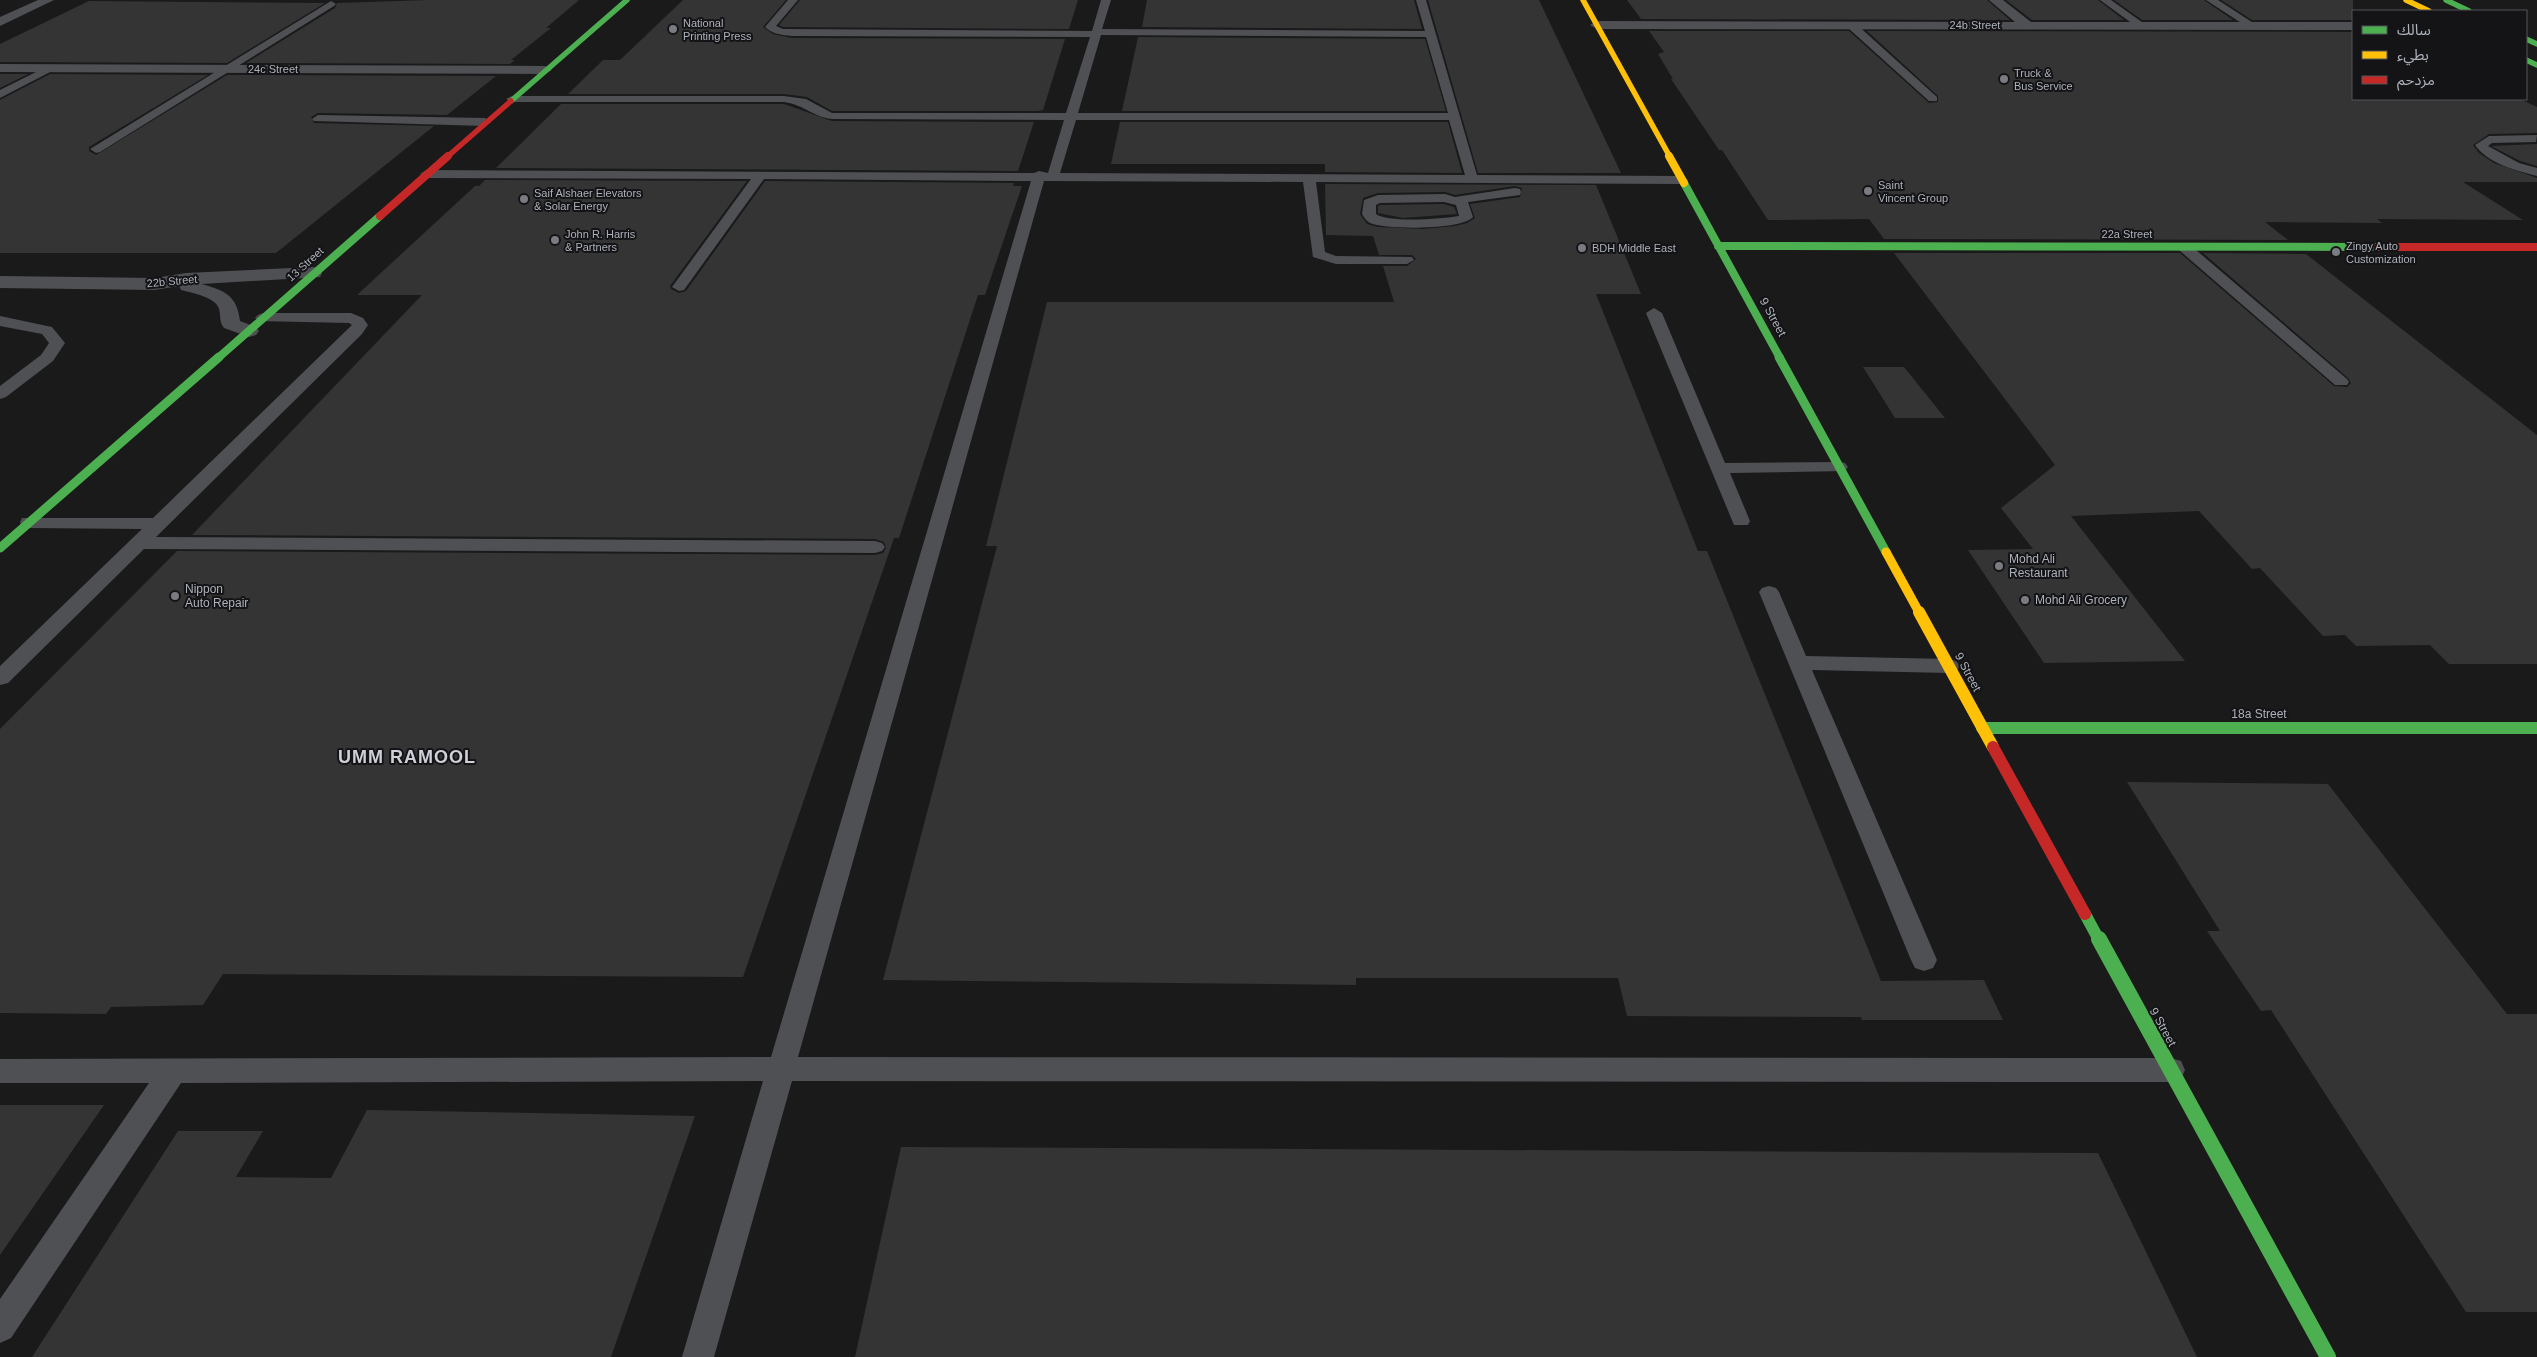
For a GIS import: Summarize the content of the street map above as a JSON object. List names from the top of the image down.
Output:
{
  "streets": {
    "street": [
      "24b Street",
      "24c Street",
      "22a Street",
      "13 Street",
      "22b Street",
      "9 Street",
      "18a Street"
    ]
  },
  "crossings": [
    ["24b Street", "9 Street"],
    ["24c Street", "13 Street"],
    ["22a Street", "9 Street"],
    ["13 Street", "22b Street"],
    ["9 Street", "18a Street"]
  ],
  "districts": ["UMM RAMOOL"],
  "places": [
    "National Printing Press",
    "Truck & Bus Service",
    "Saint Vincent Group",
    "Saif Alshaer Elevators & Solar Energy",
    "John R. Harris & Partners",
    "BDH Middle East",
    "Zingy Auto Customization",
    "Mohd Ali Restaurant",
    "Nippon Auto Repair",
    "Mohd Ali Grocery"
  ],
  "legend": ["سالك", "بطيء", "مزدحم"]
}
